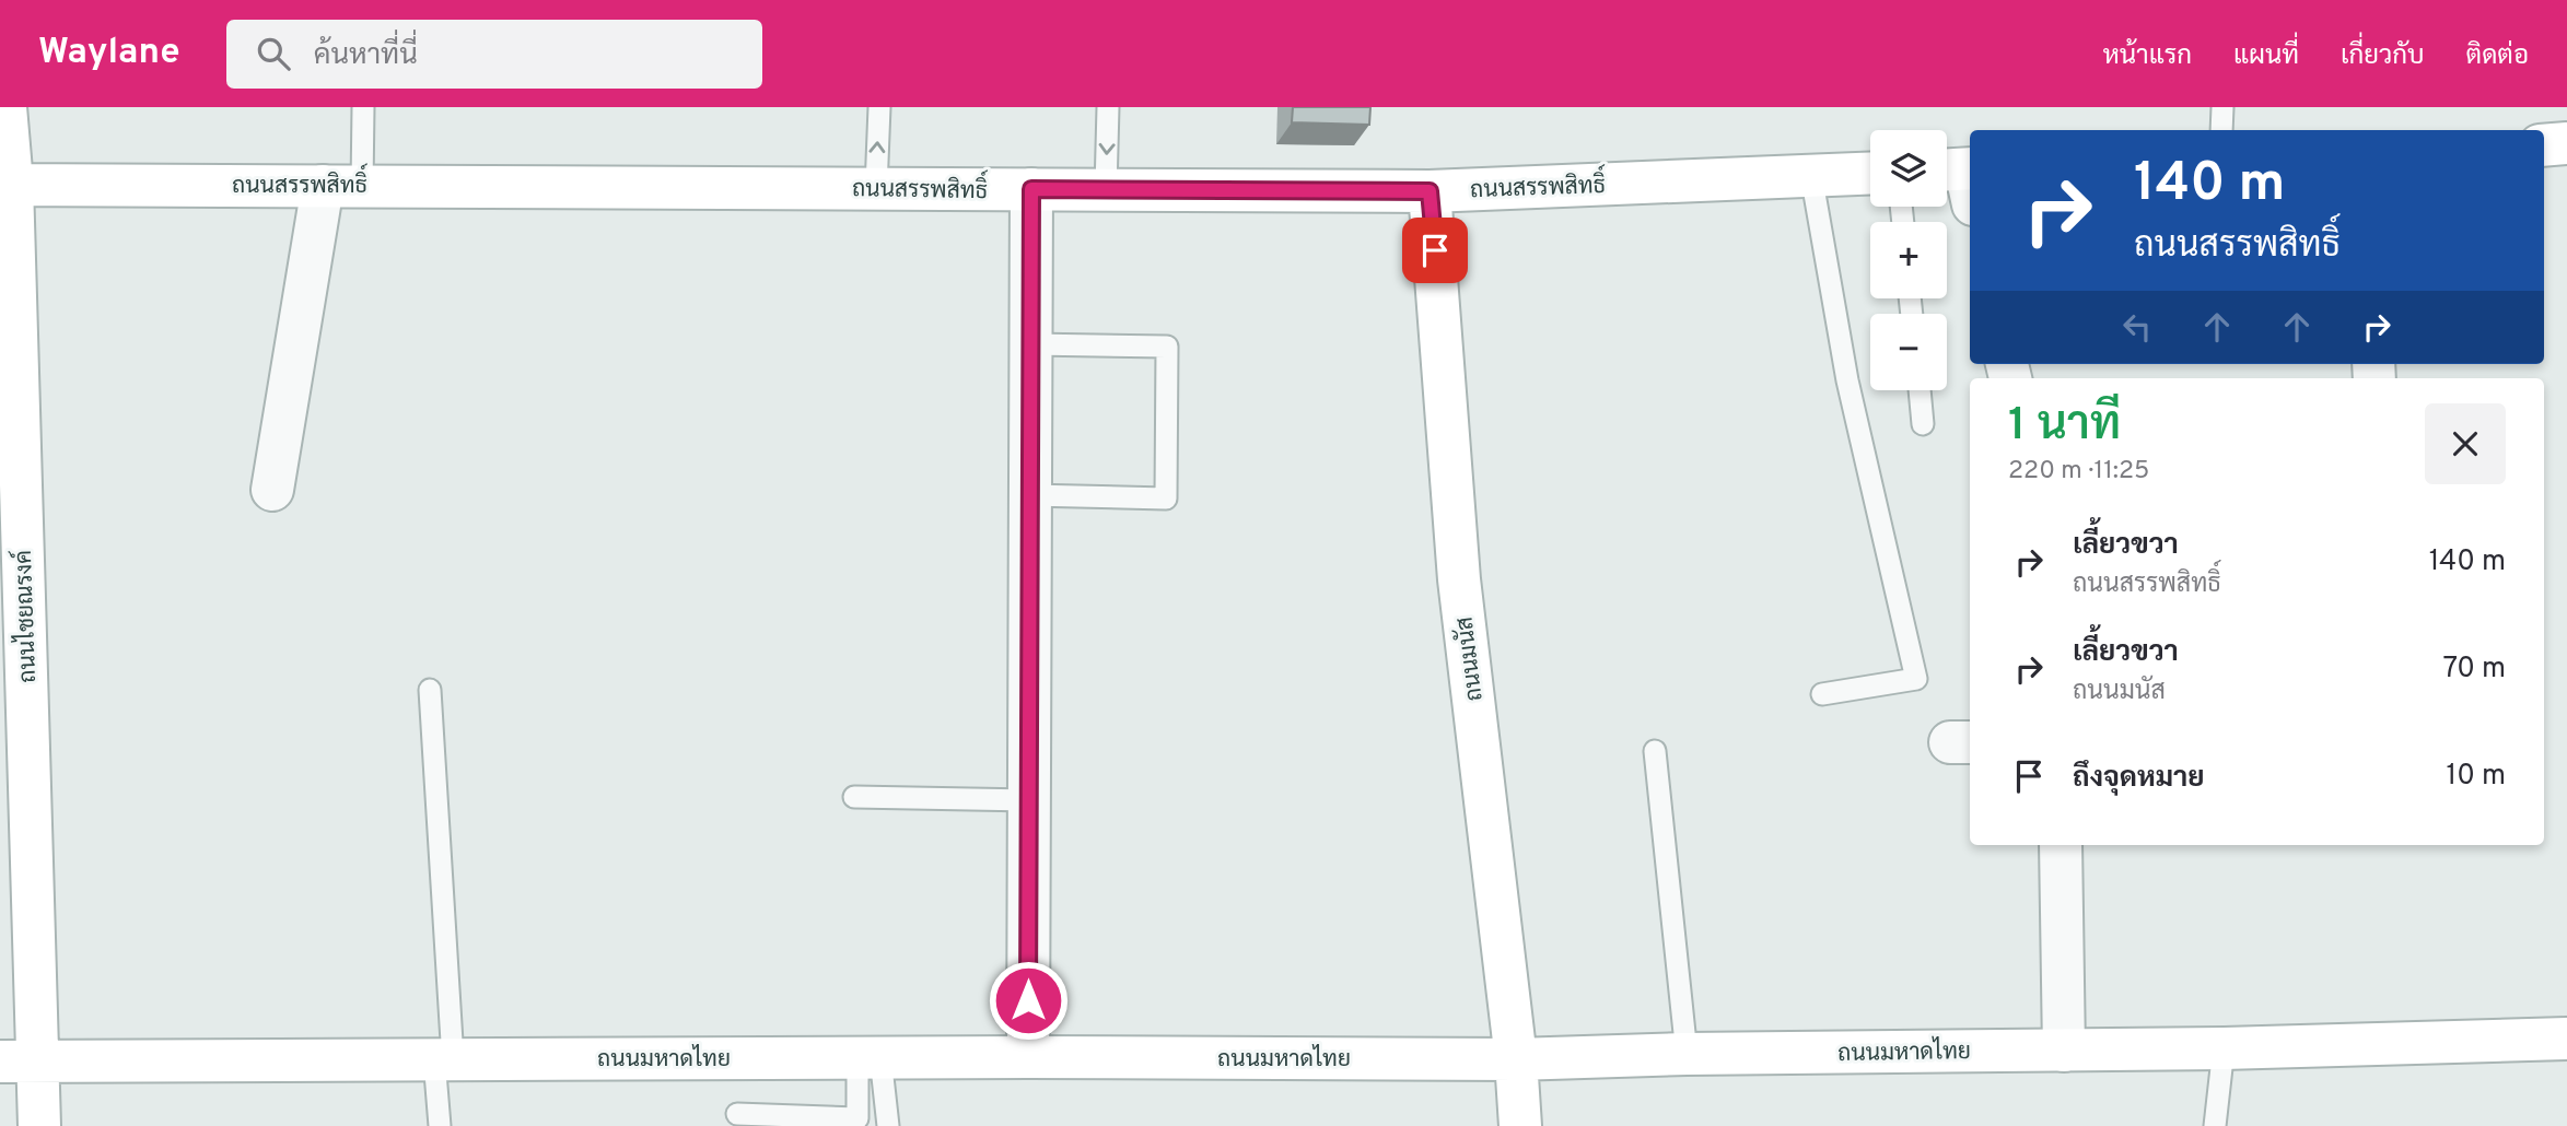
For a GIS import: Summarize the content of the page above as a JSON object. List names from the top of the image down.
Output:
{
  "streets": {
    "street": [
      "ถนนสรรพสิทธิ์",
      "ถนนไชยณรงค์",
      "ถนนมนัส",
      "ถนนมหาดไทย"
    ]
  },
  "crossings": [
    ["ถนนสรรพสิทธิ์", "ถนนไชยณรงค์"],
    ["ถนนสรรพสิทธิ์", "ถนนมนัส"],
    ["ถนนไชยณรงค์", "ถนนมหาดไทย"],
    ["ถนนมนัส", "ถนนมหาดไทย"]
  ],
  "page": {
    "header": "Waylane",
    "search": "ค้นหาที่นี่",
    "nav": [
      "หน้าแรก",
      "แผนที่",
      "เกี่ยวกับ",
      "ติดต่อ"
    ],
    "map_buttons": ["+", "−"],
    "turn": ["140 m", "ถนนสรรพสิทธิ์"],
    "heading": ["1 นาที", "220 m · 11:25"],
    "list": [
      {
        "name": "เลี้ยวขวา",
        "note": "ถนนสรรพสิทธิ์",
        "value": "140 m"
      },
      {
        "name": "เลี้ยวขวา",
        "note": "ถนนมนัส",
        "value": "70 m"
      },
      {
        "name": "ถึงจุดหมาย",
        "value": "10 m"
      }
    ]
  }
}
